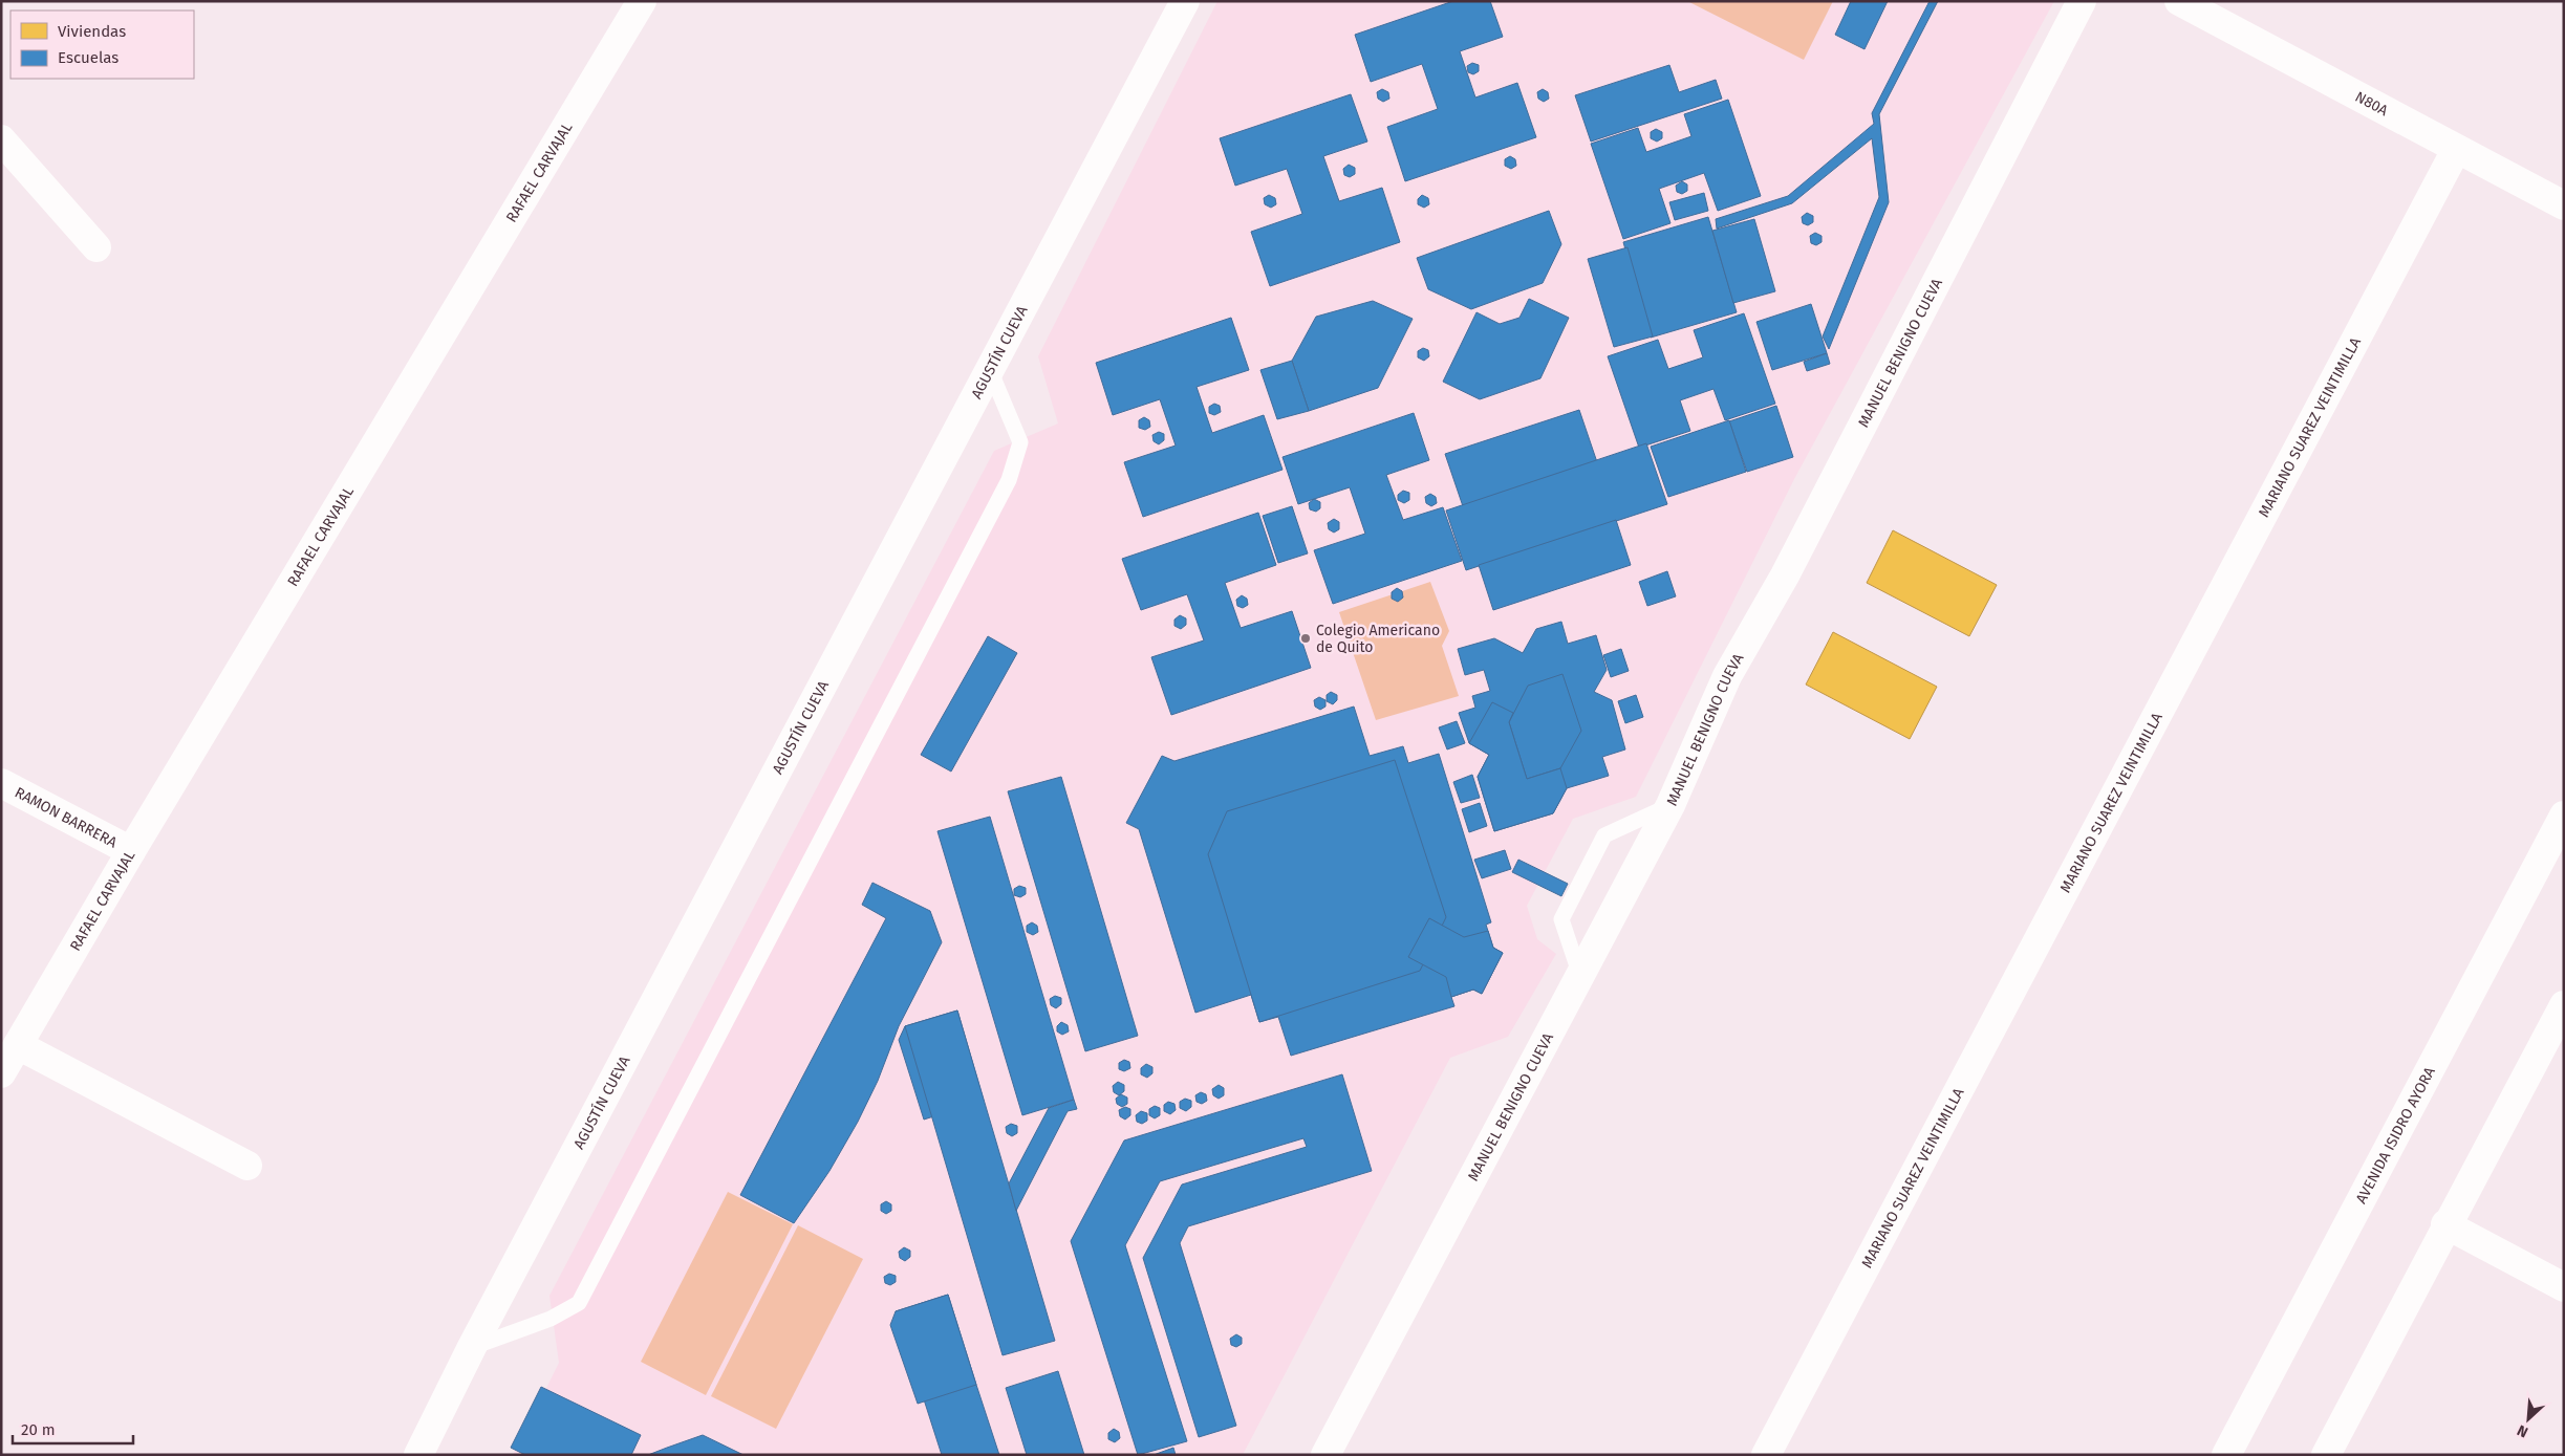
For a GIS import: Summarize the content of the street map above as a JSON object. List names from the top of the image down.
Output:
{
  "streets": {
    "street": [
      "N80A",
      "RAFAEL CARVAJAL",
      "AGUSTÍN CUEVA",
      "MANUEL BENIGNO CUEVA",
      "MARIANO SUAREZ VEINTIMILLA",
      "RAMON BARRERA",
      "AVENIDA ISIDRO AYORA"
    ]
  },
  "crossings": [
    ["N80A", "MARIANO SUAREZ VEINTIMILLA"],
    ["RAFAEL CARVAJAL", "RAMON BARRERA"]
  ],
  "places": ["Colegio Americano de Quito"],
  "legend": ["Viviendas", "Escuelas"],
  "scale_bar": "20 m",
  "north": "bottom left"
}
